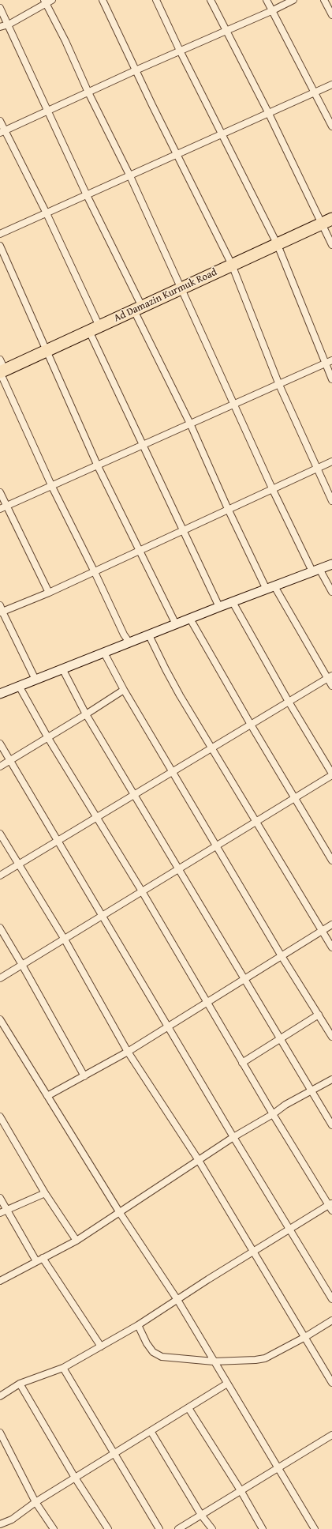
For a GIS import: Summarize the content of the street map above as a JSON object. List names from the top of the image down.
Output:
{
  "streets": {
    "highway": ["Ad Damazin Kurmuk Road"]
  }
}
